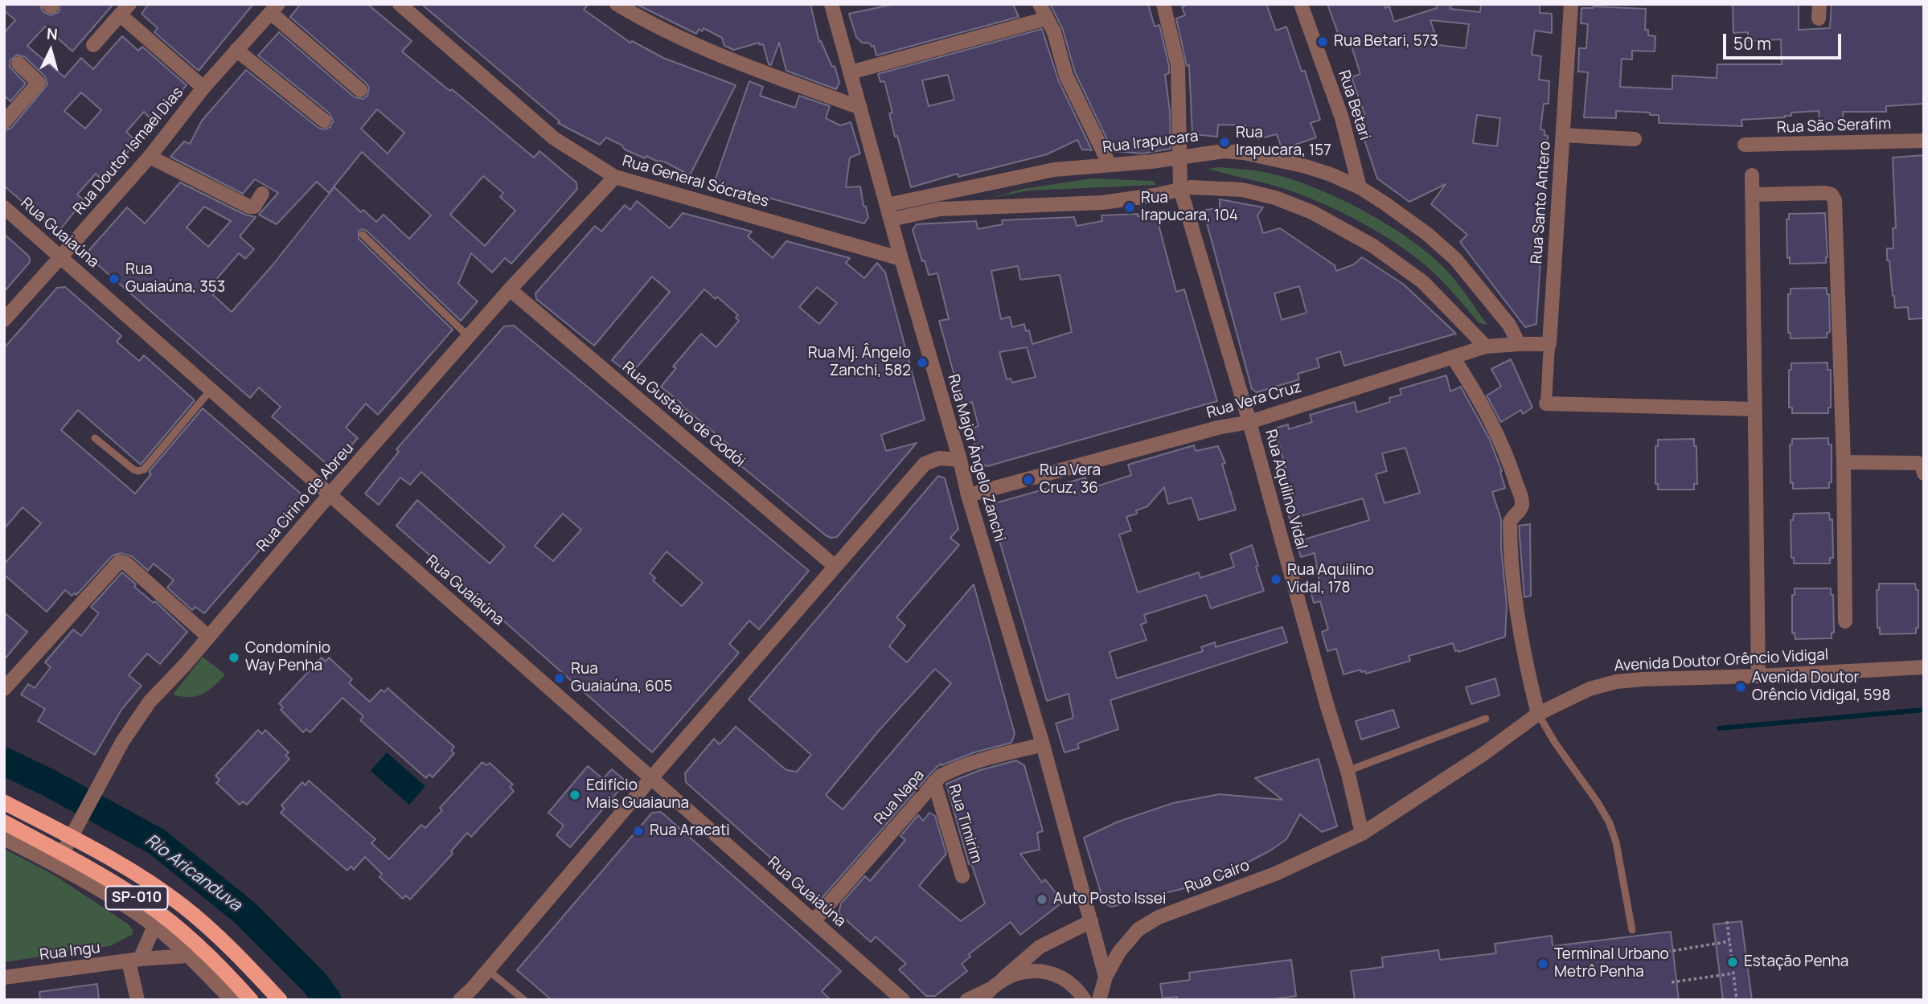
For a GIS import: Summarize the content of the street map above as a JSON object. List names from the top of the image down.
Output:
{
  "streets": {
    "highway": ["SP-010"],
    "street": [
      "Rua Betari",
      "Rua São Serafim",
      "Rua Irapucara",
      "Rua Doutor Ismael Dias",
      "Rua General Sócrates",
      "Rua Santo Antero",
      "Rua Guaiaúna",
      "Rua Vera Cruz",
      "Rua Gustavo de Godói",
      "Rua Major Ângelo Zanchi",
      "Rua Aquilino Vidal",
      "Rua Cirino de Abreu",
      "Avenida Doutor Orêncio Vidigal",
      "Rua Napa",
      "Rua Timirim",
      "Rua Cairo",
      "Rua Ingu"
    ]
  },
  "crossings": [
    ["Rua Betari", "Rua Irapucara"],
    ["Rua Irapucara", "Rua Vera Cruz"],
    ["Rua Irapucara", "Rua Major Ângelo Zanchi"],
    ["Rua Irapucara", "Rua Aquilino Vidal"],
    ["Rua Doutor Ismael Dias", "Rua Guaiaúna"],
    ["Rua General Sócrates", "Rua Major Ângelo Zanchi"],
    ["Rua General Sócrates", "Rua Cirino de Abreu"],
    ["Rua Santo Antero", "Rua Vera Cruz"],
    ["Rua Guaiaúna", "Rua Cirino de Abreu"],
    ["Rua Guaiaúna", "Rua Napa"],
    ["Rua Vera Cruz", "Rua Major Ângelo Zanchi"],
    ["Rua Vera Cruz", "Rua Aquilino Vidal"],
    ["Rua Gustavo de Godói", "Rua Cirino de Abreu"],
    ["Rua Major Ângelo Zanchi", "Rua Napa"],
    ["Rua Major Ângelo Zanchi", "Rua Cairo"],
    ["Rua Aquilino Vidal", "Avenida Doutor Orêncio Vidigal"],
    ["Rua Aquilino Vidal", "Rua Cairo"],
    ["Avenida Doutor Orêncio Vidigal", "Rua Cairo"],
    ["Rua Napa", "Rua Timirim"]
  ],
  "water": ["Rio Aricanduva"],
  "places": [
    "Rua Betari, 573",
    "Rua Irapucara, 157",
    "Rua Irapucara, 104",
    "Rua Guaiaúna, 353",
    "Rua Mj. Ângelo Zanchi, 582",
    "Rua Vera Cruz, 36",
    "Rua Aquilino Vidal, 178",
    "Condomínio Way Penha",
    "Rua Guaiaúna, 605",
    "Avenida Doutor Orêncio Vidigal, 598",
    "Edifício Mais Guaiauna",
    "Rua Aracati",
    "Auto Posto Issei",
    "Estação Penha",
    "Terminal Urbano Metrô Penha"
  ],
  "scale_bar": "50 m",
  "north": "top"
}
